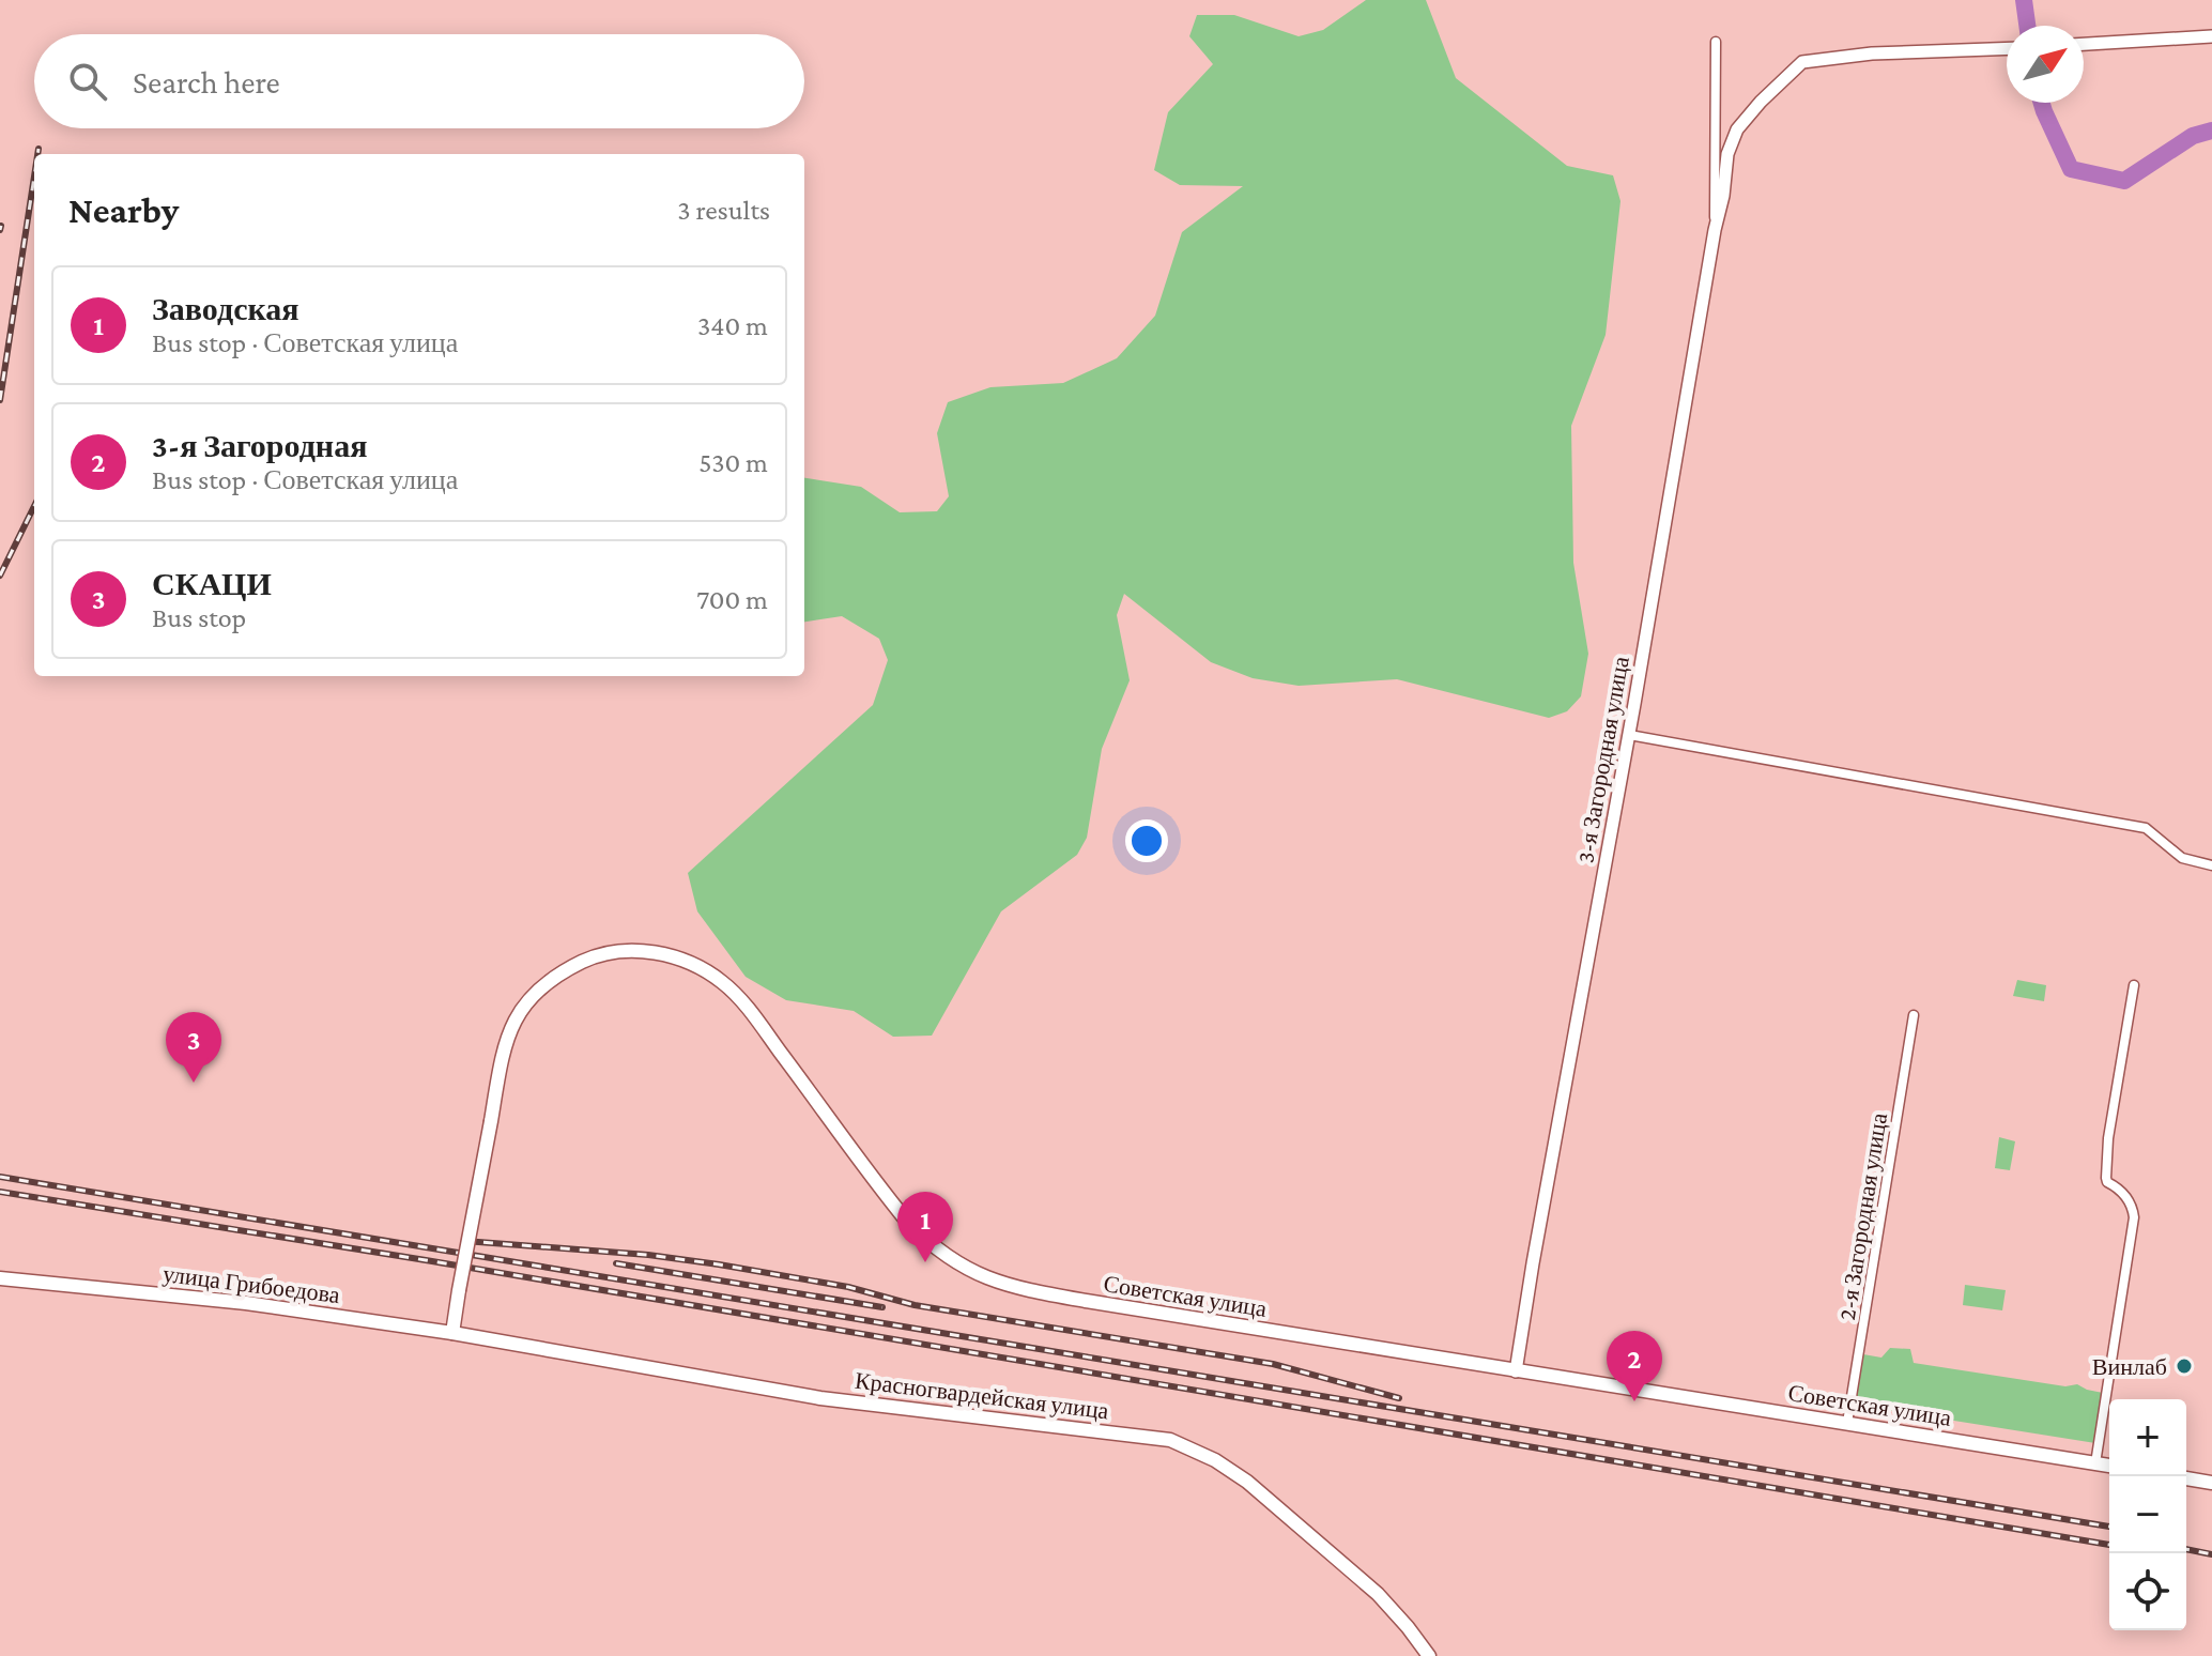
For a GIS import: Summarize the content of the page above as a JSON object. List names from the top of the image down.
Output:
{
  "streets": {
    "main road": [
      "3-я Загородная улица",
      "улица Грибоедова",
      "Советская улица",
      "Красногвардейская улица"
    ],
    "street": ["2-я Загородная улица"]
  },
  "crossings": [
    ["3-я Загородная улица", "Советская улица"],
    ["2-я Загородная улица", "Советская улица"],
    ["улица Грибоедова", "Советская улица"],
    ["улица Грибоедова", "Красногвардейская улица"],
    ["Советская улица", "Красногвардейская улица"]
  ],
  "places": ["Винлаб"],
  "north": "top right",
  "page": {
    "search": "Search here",
    "heading": ["Nearby", "3 results"],
    "list": [
      {
        "mark": "1",
        "name": "Заводская",
        "note": "Bus stop · Советская улица",
        "value": "340 m"
      },
      {
        "mark": "2",
        "name": "3-я Загородная",
        "note": "Bus stop · Советская улица",
        "value": "530 m"
      },
      {
        "mark": "3",
        "name": "СКАЦИ",
        "note": "Bus stop",
        "value": "700 m"
      }
    ],
    "pins": ["3", "1", "2"],
    "map_buttons": ["+", "−"]
  }
}
